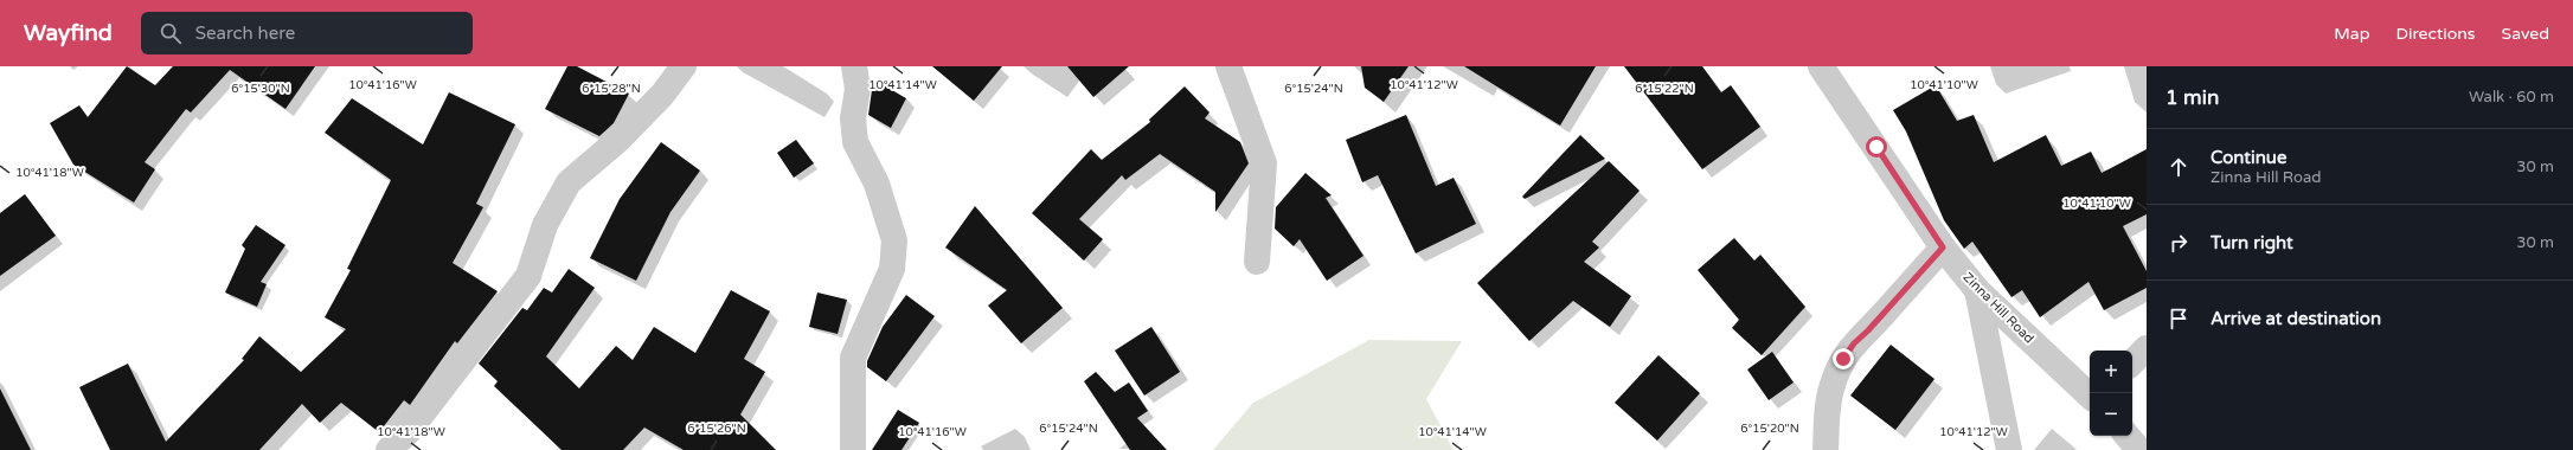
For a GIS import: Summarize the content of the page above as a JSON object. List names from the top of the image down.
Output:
{
  "streets": {
    "street": ["Zinna Hill Road"]
  },
  "page": {
    "header": "Wayfind",
    "search": "Search here",
    "nav": ["Map", "Directions", "Saved"],
    "heading": ["1 min", "Walk · 60 m"],
    "list": [
      ["Continue", "Zinna Hill Road", "30 m"],
      ["Turn right", "30 m"],
      "Arrive at destination"
    ],
    "map_buttons": ["+", "−"]
  },
  "coordinates": [
    "10°41'16\"W",
    "10°41'14\"W",
    "10°41'10\"W",
    "10°41'12\"W",
    "6°15'22\"N",
    "6°15'30\"N",
    "6°15'28\"N",
    "6°15'24\"N",
    "10°41'18\"W",
    "6°15'26\"N",
    "6°15'20\"N"
  ]
}
